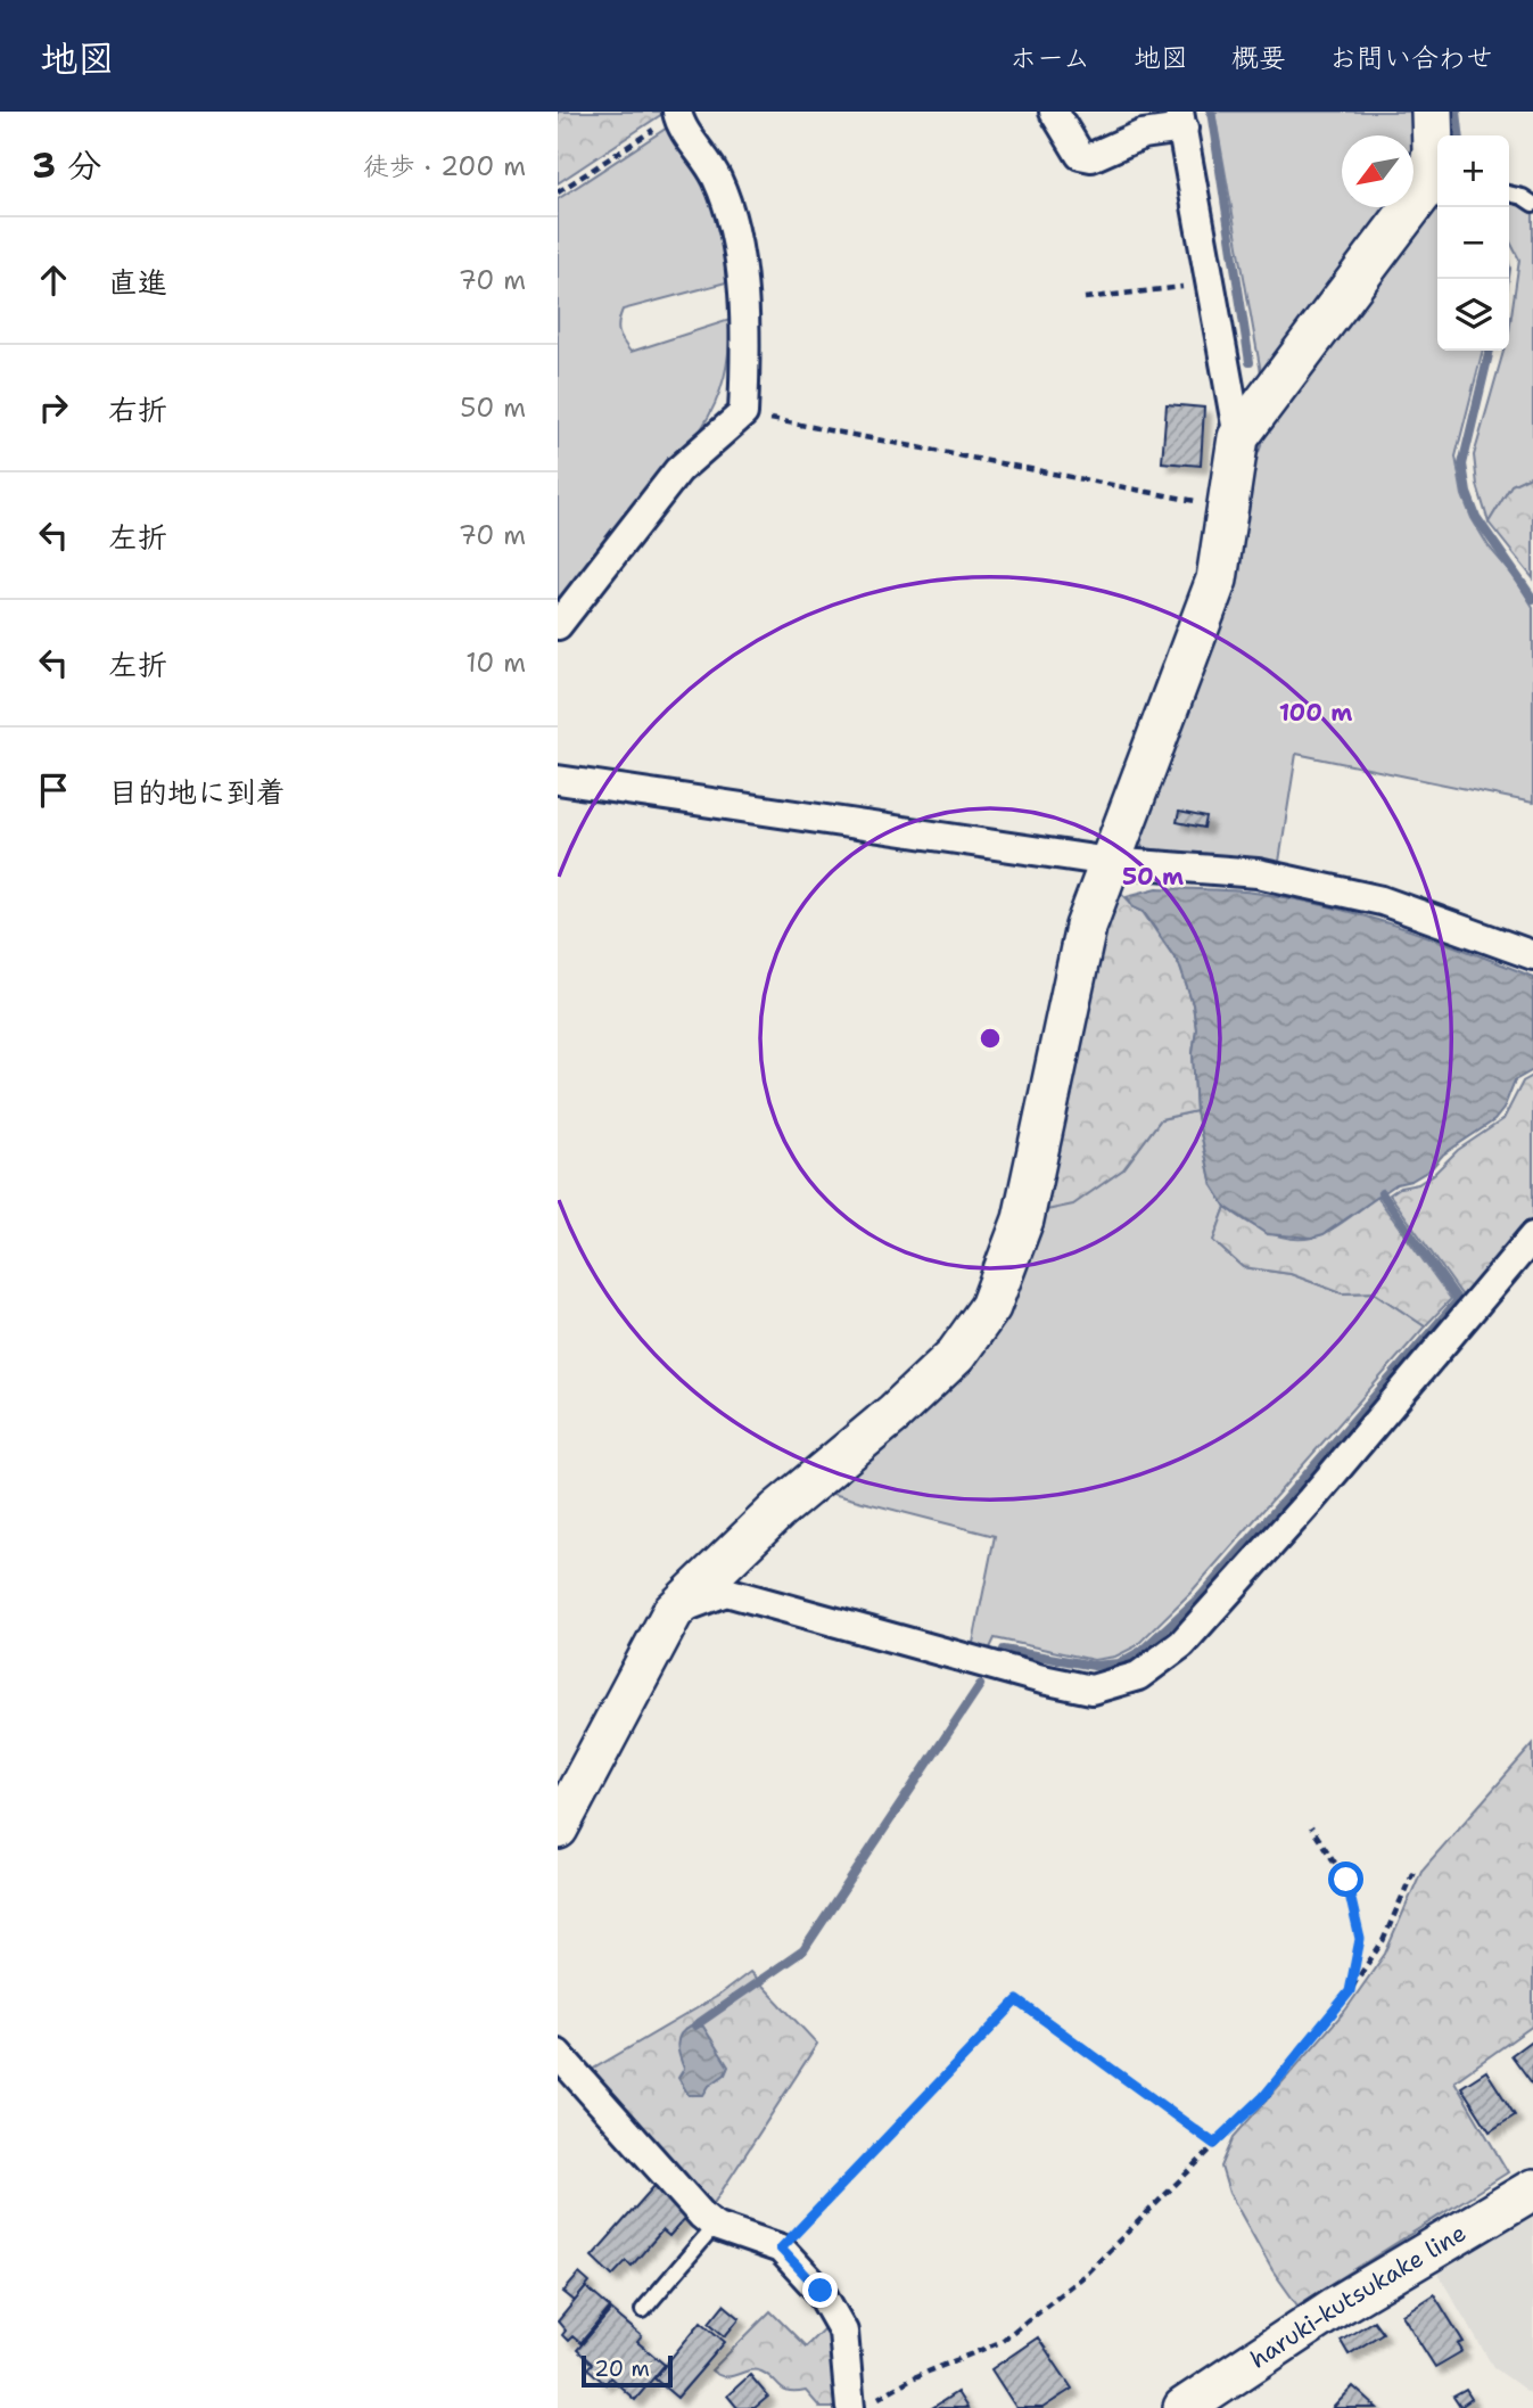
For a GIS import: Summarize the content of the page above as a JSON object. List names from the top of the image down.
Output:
{
  "streets": {
    "street": ["haruki-kutsukake line"]
  },
  "scale_bar": "20 m",
  "north": "bottom left",
  "page": {
    "header": "地図",
    "nav": [
      "ホーム",
      "地図",
      "概要",
      "お問い合わせ"
    ],
    "heading": ["3 分", "徒歩 · 200 m"],
    "map_buttons": ["+", "−"],
    "list": [
      ["直進", "70 m"],
      ["右折", "50 m"],
      ["左折", "70 m"],
      ["左折", "10 m"],
      "目的地に到着"
    ],
    "scale": "20 m"
  },
  "rings": ["100 m", "50 m"]
}
